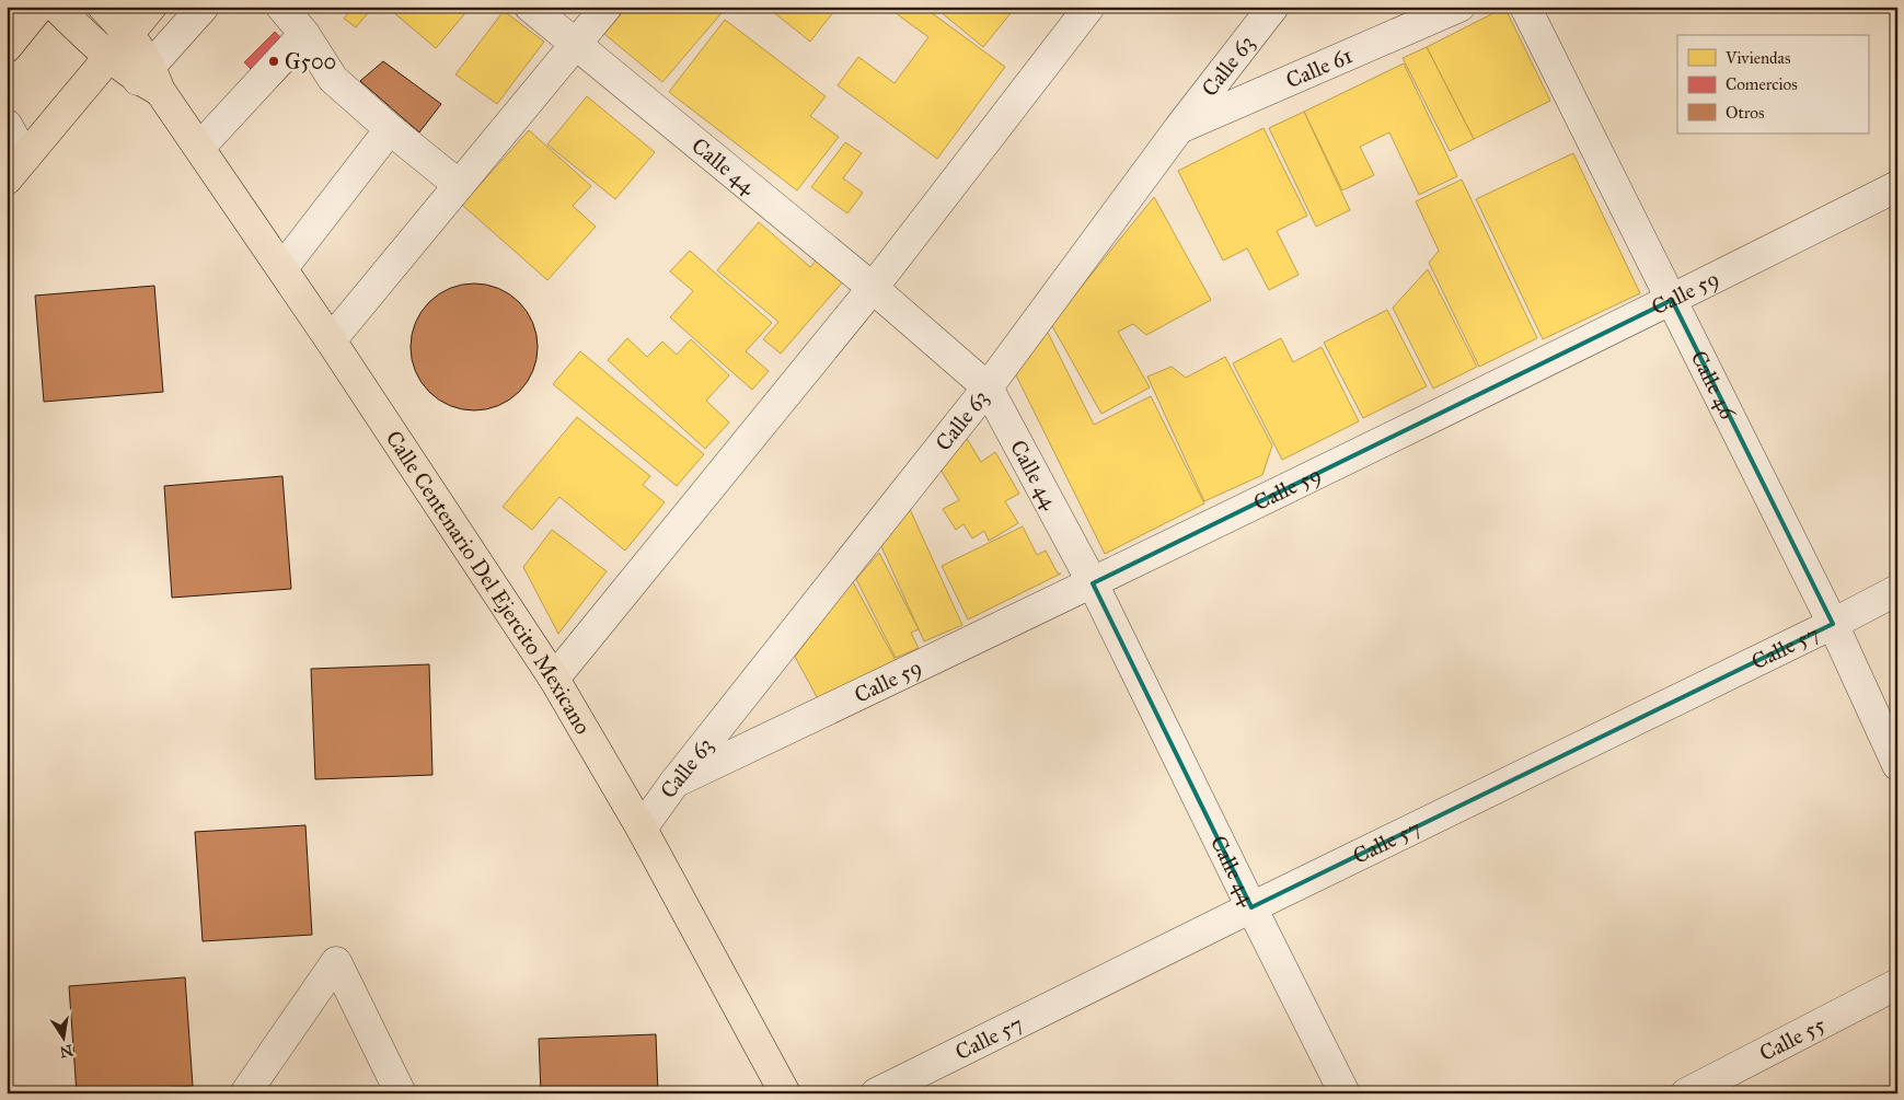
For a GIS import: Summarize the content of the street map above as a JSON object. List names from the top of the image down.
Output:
{
  "streets": {
    "main road": ["Calle Centenario Del Ejercito Mexicano"],
    "street": [
      "Calle 63",
      "Calle 61",
      "Calle 44",
      "Calle 59",
      "Calle 46",
      "Calle 57",
      "Calle 55"
    ]
  },
  "crossings": [
    ["Calle 63", "Calle 61"],
    ["Calle 63", "Calle 44"],
    ["Calle 63", "Calle 59"],
    ["Calle 63", "Calle Centenario Del Ejercito Mexicano"],
    ["Calle 44", "Calle 59"],
    ["Calle 44", "Calle 57"],
    ["Calle 59", "Calle 46"],
    ["Calle 46", "Calle 57"]
  ],
  "places": ["G500"],
  "legend": ["Viviendas", "Comercios", "Otros"],
  "north": "bottom"
}
